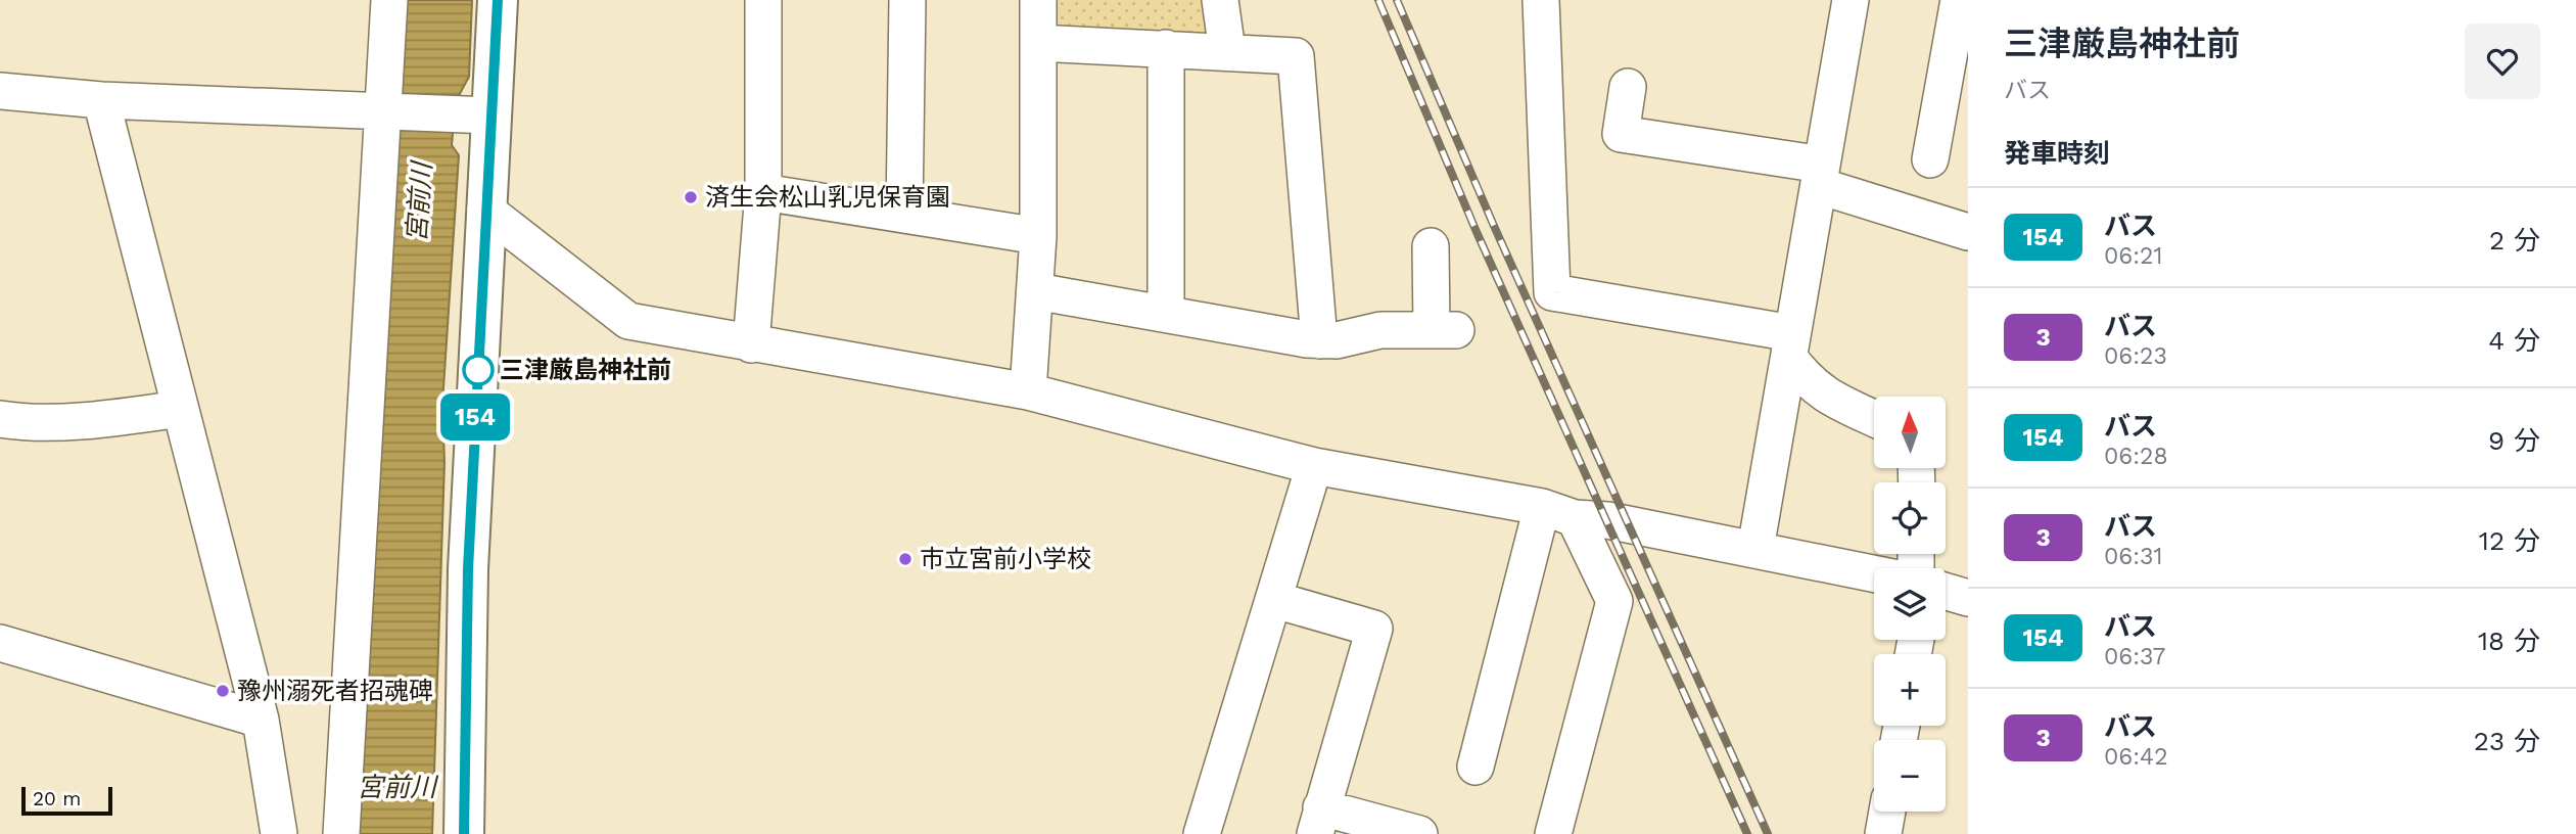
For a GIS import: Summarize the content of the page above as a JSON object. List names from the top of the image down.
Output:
{
  "water": ["宮前川"],
  "places": [
    "済生会松山乳児保育園",
    "三津厳島神社前",
    "市立宮前小学校",
    "豫州溺死者招魂碑"
  ],
  "lines": ["bus line 154"],
  "scale_bar": "20 m",
  "north": "top",
  "page": {
    "on_map": "154",
    "heading": [
      ["三津厳島神社前", "バス"],
      "発車時刻"
    ],
    "list": [
      {
        "mark": "154",
        "name": "バス",
        "note": "06:21",
        "value": "2 分"
      },
      {
        "mark": "3",
        "name": "バス",
        "note": "06:23",
        "value": "4 分"
      },
      {
        "mark": "154",
        "name": "バス",
        "note": "06:28",
        "value": "9 分"
      },
      {
        "mark": "3",
        "name": "バス",
        "note": "06:31",
        "value": "12 分"
      },
      {
        "mark": "154",
        "name": "バス",
        "note": "06:37",
        "value": "18 分"
      },
      {
        "mark": "3",
        "name": "バス",
        "note": "06:42",
        "value": "23 分"
      }
    ],
    "map_buttons": ["+", "−"],
    "scale": "20 m"
  }
}
